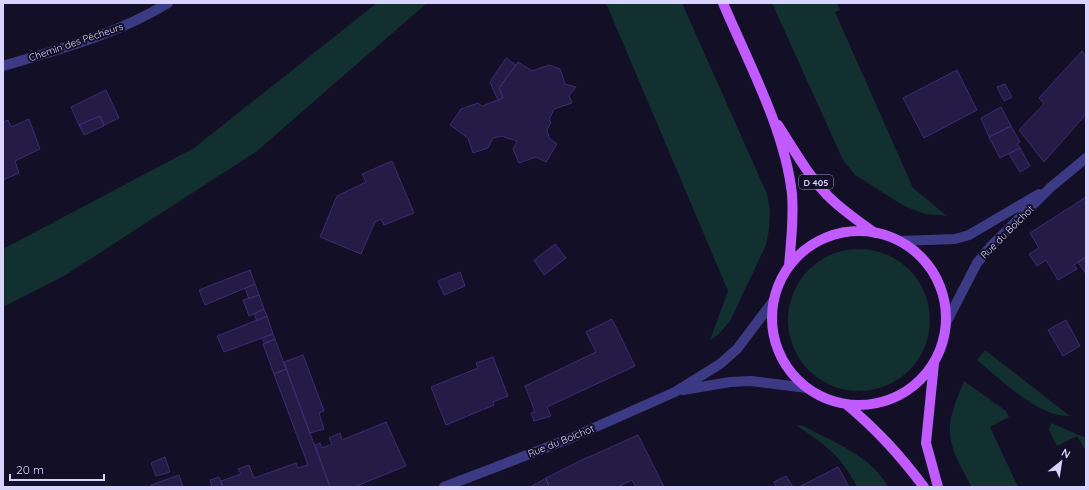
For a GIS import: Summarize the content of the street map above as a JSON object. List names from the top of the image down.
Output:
{
  "streets": {
    "main road": ["D 405"],
    "street": ["Chemin des Pêcheurs", "Rue du Boichot"]
  },
  "scale_bar": "20 m",
  "north": "top right"
}
